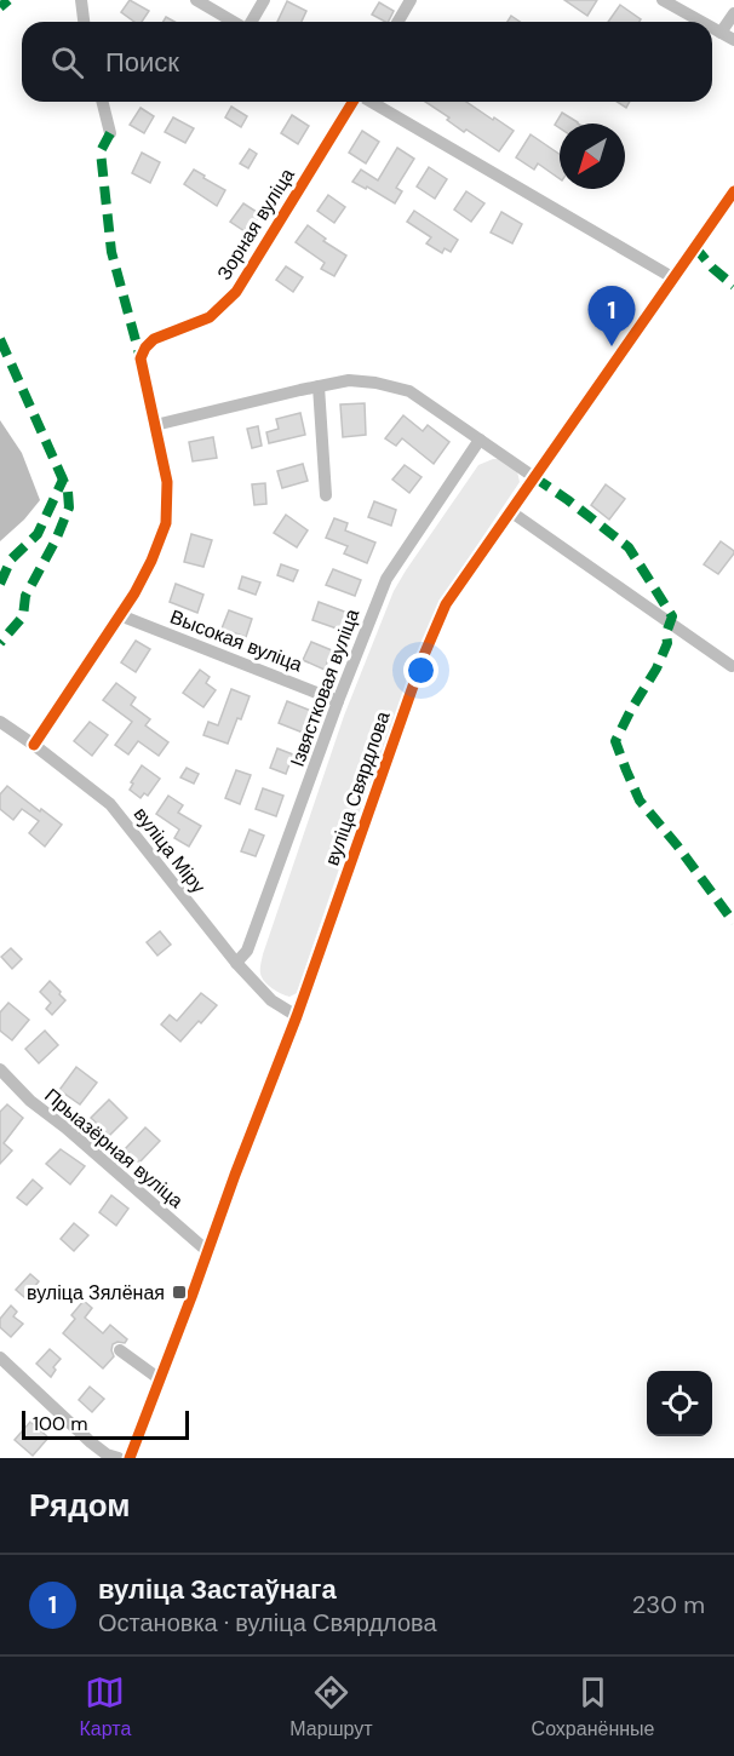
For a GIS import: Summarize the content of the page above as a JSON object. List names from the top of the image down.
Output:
{
  "streets": {
    "street": [
      "Зорная вуліца",
      "Высокая вуліца",
      "Ізвястковая вуліца",
      "вуліца Свярдлова",
      "вуліца Міру",
      "Прыазёрная вуліца"
    ]
  },
  "crossings": [
    ["Высокая вуліца", "Ізвястковая вуліца"],
    ["Ізвястковая вуліца", "вуліца Міру"],
    ["вуліца Свярдлова", "вуліца Міру"],
    ["вуліца Свярдлова", "Прыазёрная вуліца"]
  ],
  "places": {
    "transit": ["вуліца Зялёная"]
  },
  "scale_bar": "100 m",
  "north": "bottom left",
  "page": {
    "search": "Поиск",
    "pins": "1",
    "scale": "100 m",
    "heading": "Рядом",
    "list": [
      {
        "mark": "1",
        "name": "вуліца Застаўнага",
        "note": "Остановка · вуліца Свярдлова",
        "value": "230 m"
      }
    ],
    "nav": ["Карта", "Маршрут", "Сохранённые"]
  }
}
